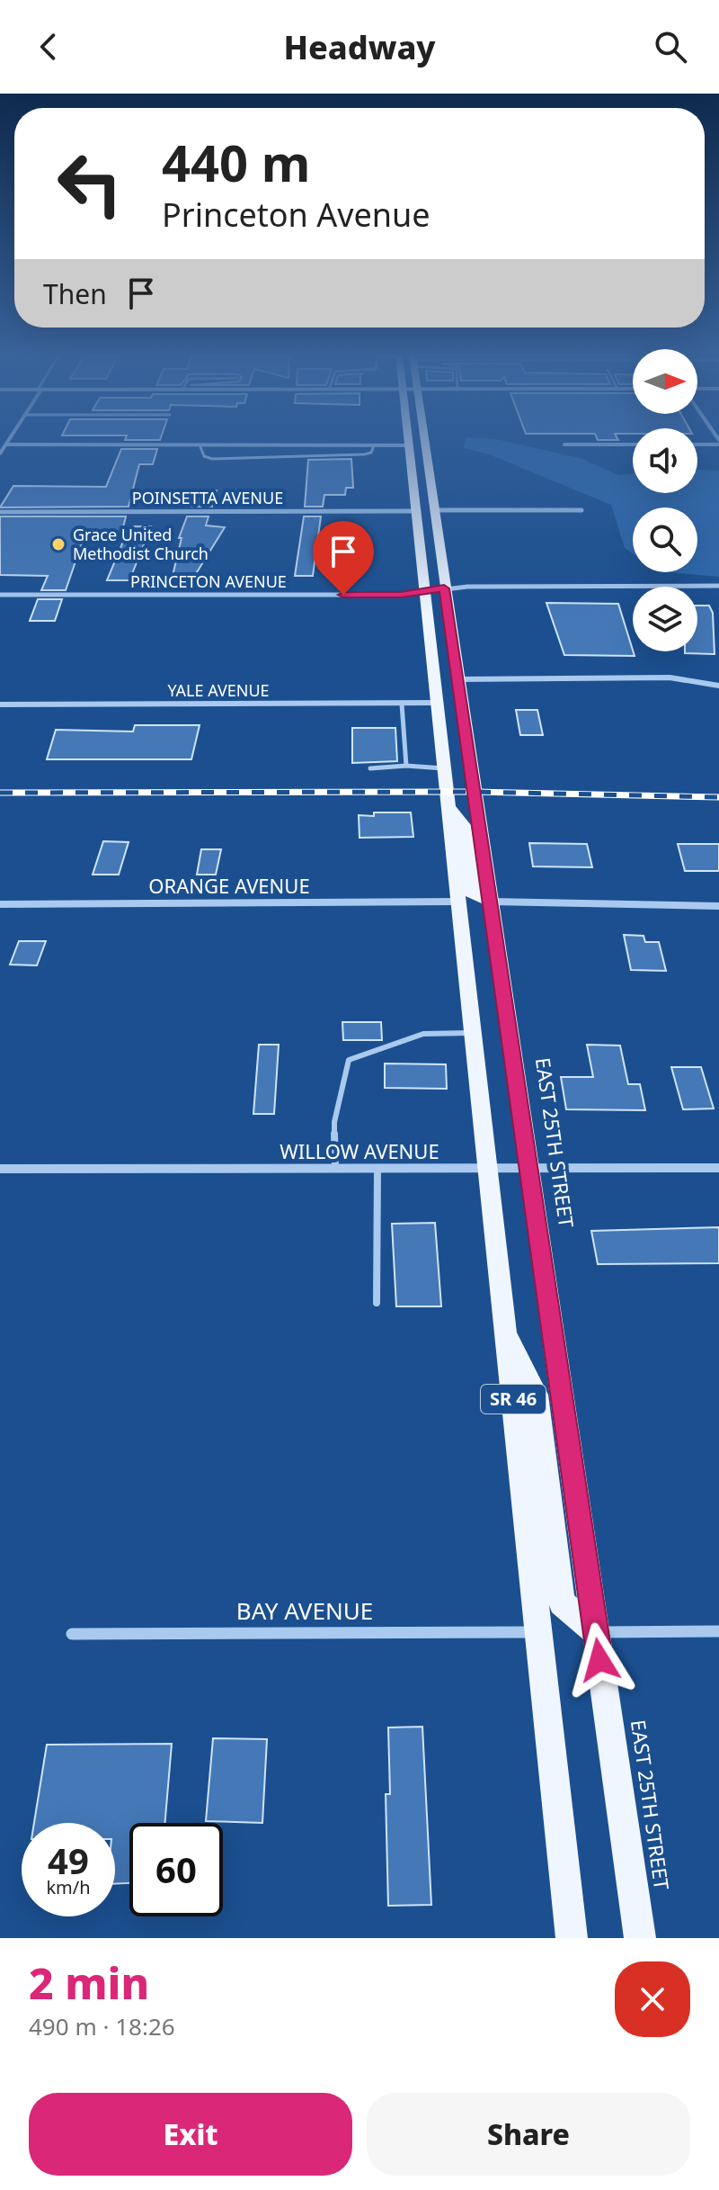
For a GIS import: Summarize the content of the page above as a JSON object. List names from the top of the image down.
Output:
{
  "streets": {
    "main road": ["EAST 25TH STREET", "SR 46"],
    "street": [
      "POINSETTA AVENUE",
      "PRINCETON AVENUE",
      "YALE AVENUE",
      "ORANGE AVENUE",
      "WILLOW AVENUE",
      "BAY AVENUE"
    ]
  },
  "crossings": [
    ["POINSETTA AVENUE", "SR 46"],
    ["PRINCETON AVENUE", "EAST 25TH STREET"],
    ["PRINCETON AVENUE", "SR 46"],
    ["YALE AVENUE", "SR 46"],
    ["ORANGE AVENUE", "SR 46"],
    ["EAST 25TH STREET", "WILLOW AVENUE"],
    ["WILLOW AVENUE", "SR 46"],
    ["SR 46", "BAY AVENUE"]
  ],
  "places": ["Grace United Methodist Church"],
  "north": "right",
  "page": {
    "header": "Headway",
    "turn": ["440 m", "Princeton Avenue"],
    "then": "Then",
    "speed": "49 km/h",
    "limit": "60",
    "heading": ["2 min", "490 m · 18:26"],
    "buttons": ["Exit", "Share"]
  }
}
